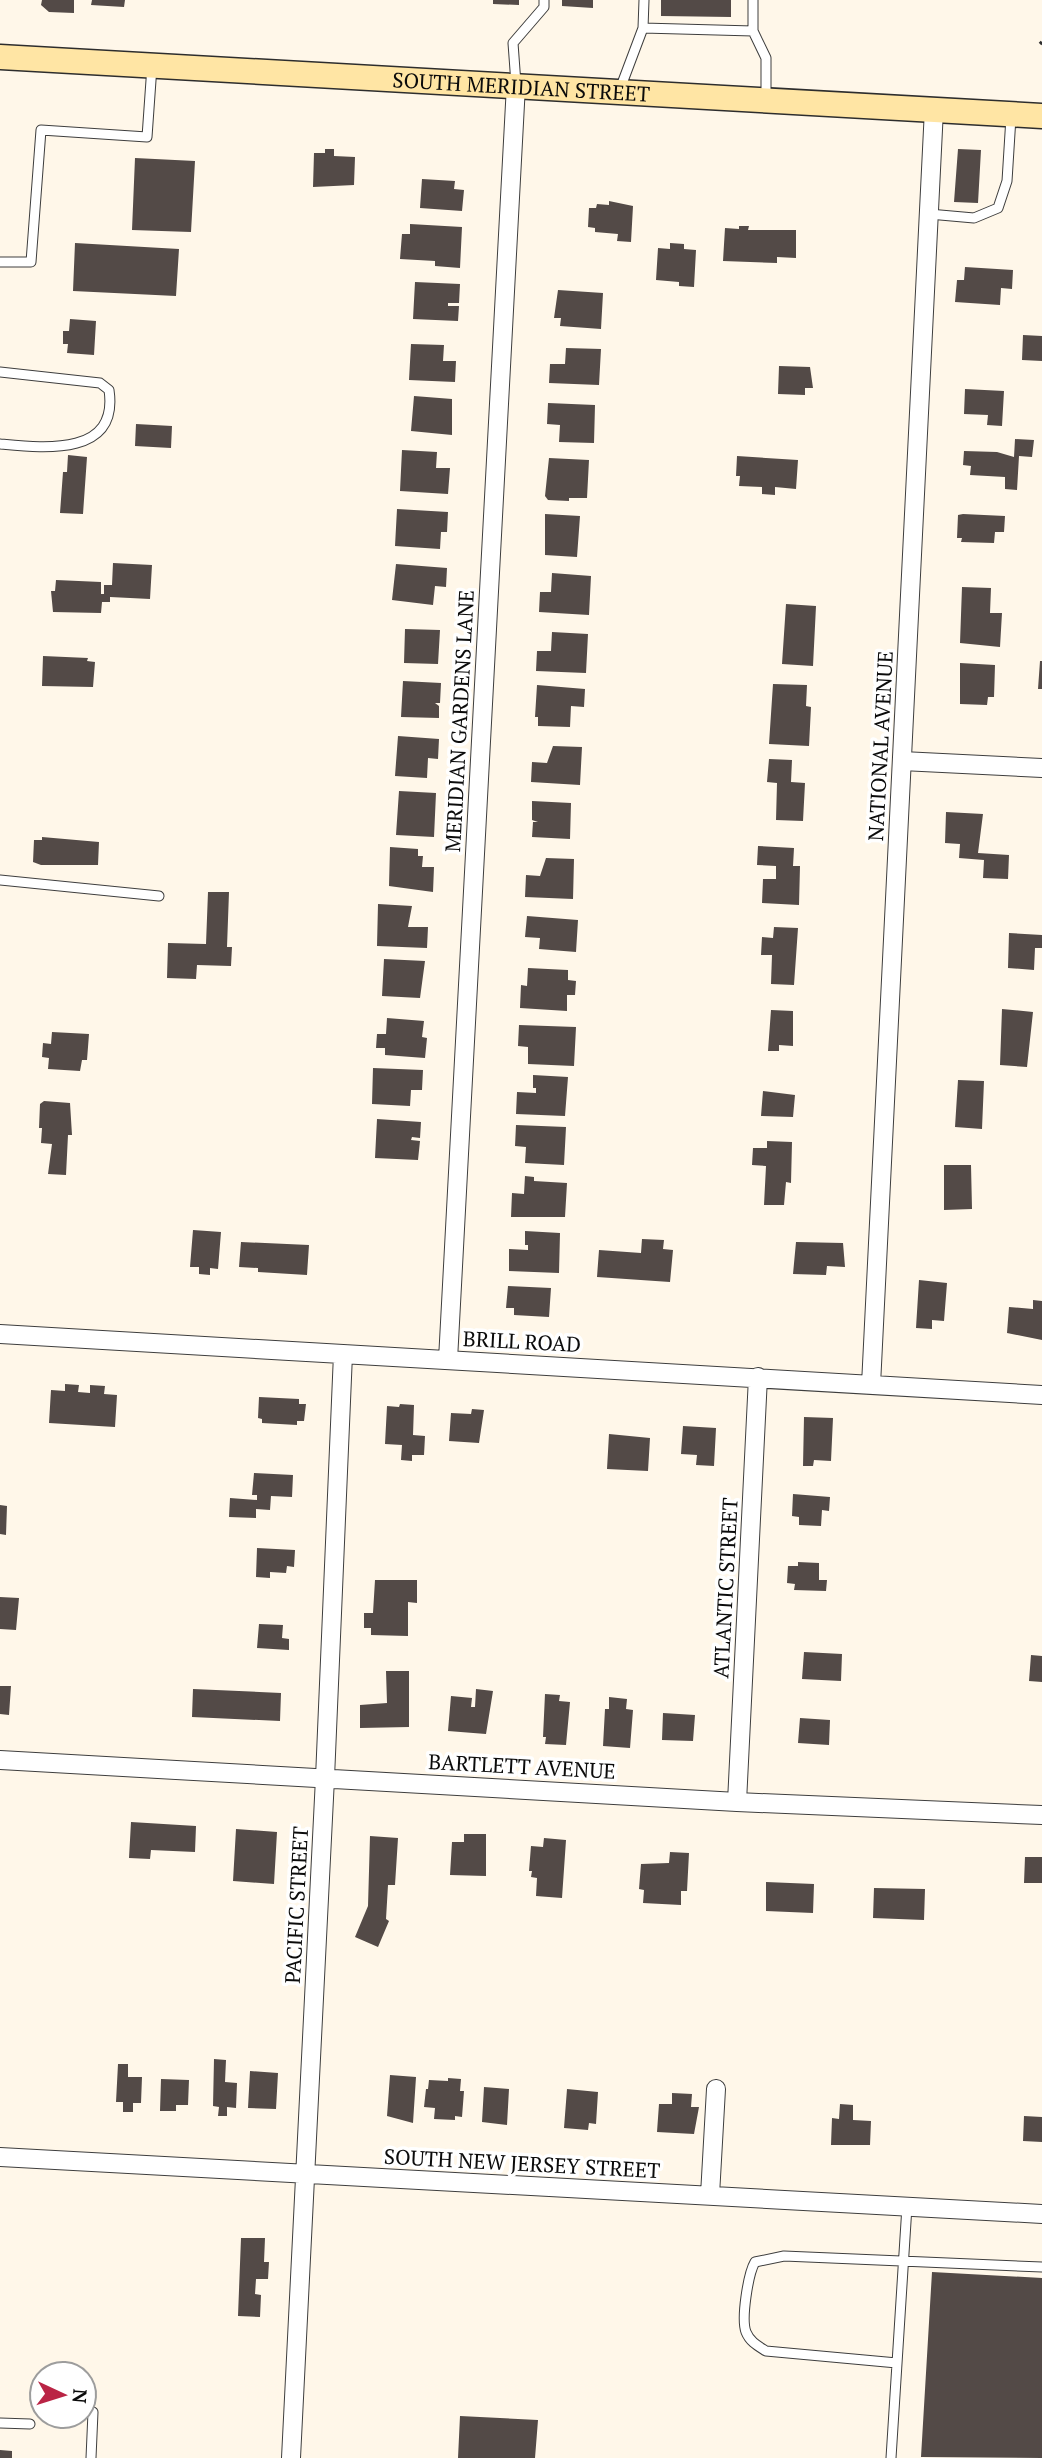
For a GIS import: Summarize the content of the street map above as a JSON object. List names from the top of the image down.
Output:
{
  "streets": {
    "main road": ["SOUTH MERIDIAN STREET"],
    "street": [
      "MERIDIAN GARDENS LANE",
      "NATIONAL AVENUE",
      "BRILL ROAD",
      "ATLANTIC STREET",
      "BARTLETT AVENUE",
      "PACIFIC STREET",
      "SOUTH NEW JERSEY STREET"
    ]
  },
  "crossings": [
    ["SOUTH MERIDIAN STREET", "MERIDIAN GARDENS LANE"],
    ["SOUTH MERIDIAN STREET", "NATIONAL AVENUE"],
    ["MERIDIAN GARDENS LANE", "BRILL ROAD"],
    ["NATIONAL AVENUE", "BRILL ROAD"],
    ["BRILL ROAD", "ATLANTIC STREET"],
    ["BRILL ROAD", "PACIFIC STREET"],
    ["ATLANTIC STREET", "BARTLETT AVENUE"],
    ["BARTLETT AVENUE", "PACIFIC STREET"],
    ["PACIFIC STREET", "SOUTH NEW JERSEY STREET"]
  ],
  "north": "right"
}
